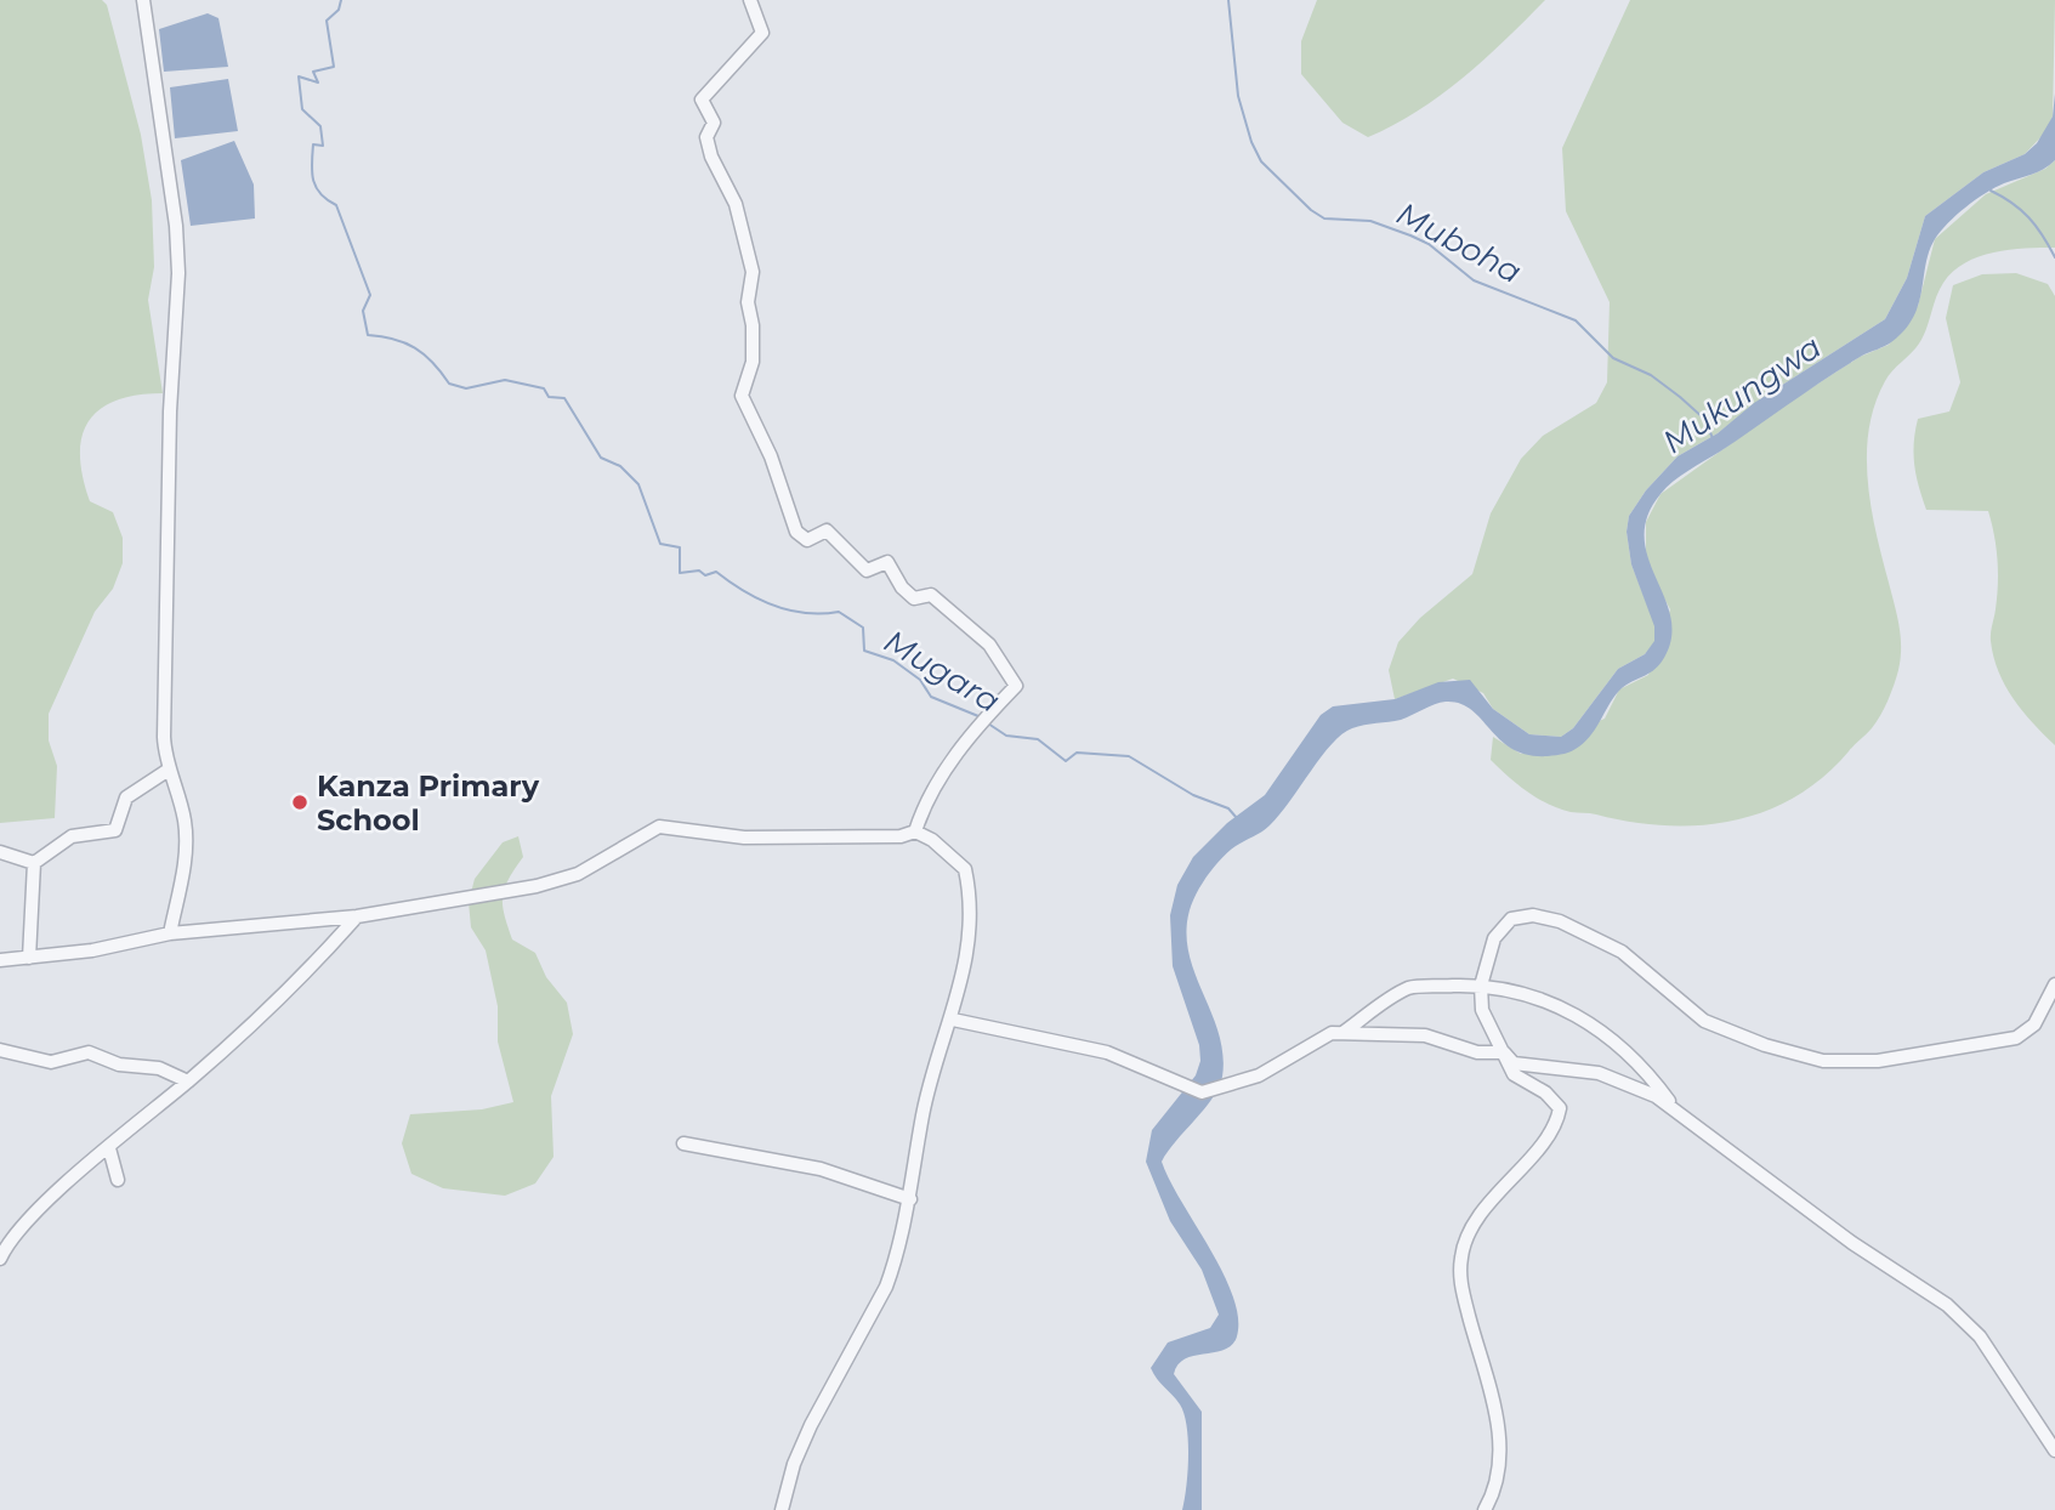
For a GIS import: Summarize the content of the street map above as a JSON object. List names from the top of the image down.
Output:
{
  "water": ["Muboha", "Mukungwa", "Mugara"],
  "places": ["Kanza Primary School"]
}
